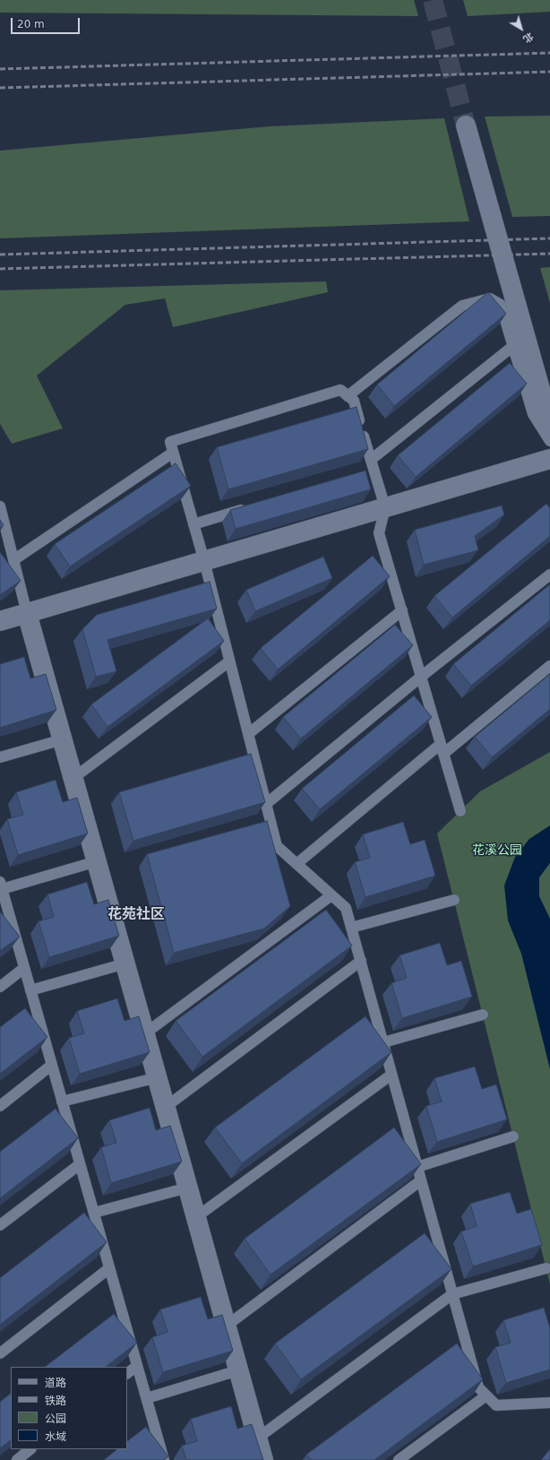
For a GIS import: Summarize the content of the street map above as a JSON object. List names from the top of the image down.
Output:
{
  "districts": ["花苑社区"],
  "parks": ["花溪公园"],
  "legend": [
    "道路",
    "铁路",
    "公园",
    "水域"
  ],
  "scale_bar": "20 m",
  "north": "bottom right"
}
